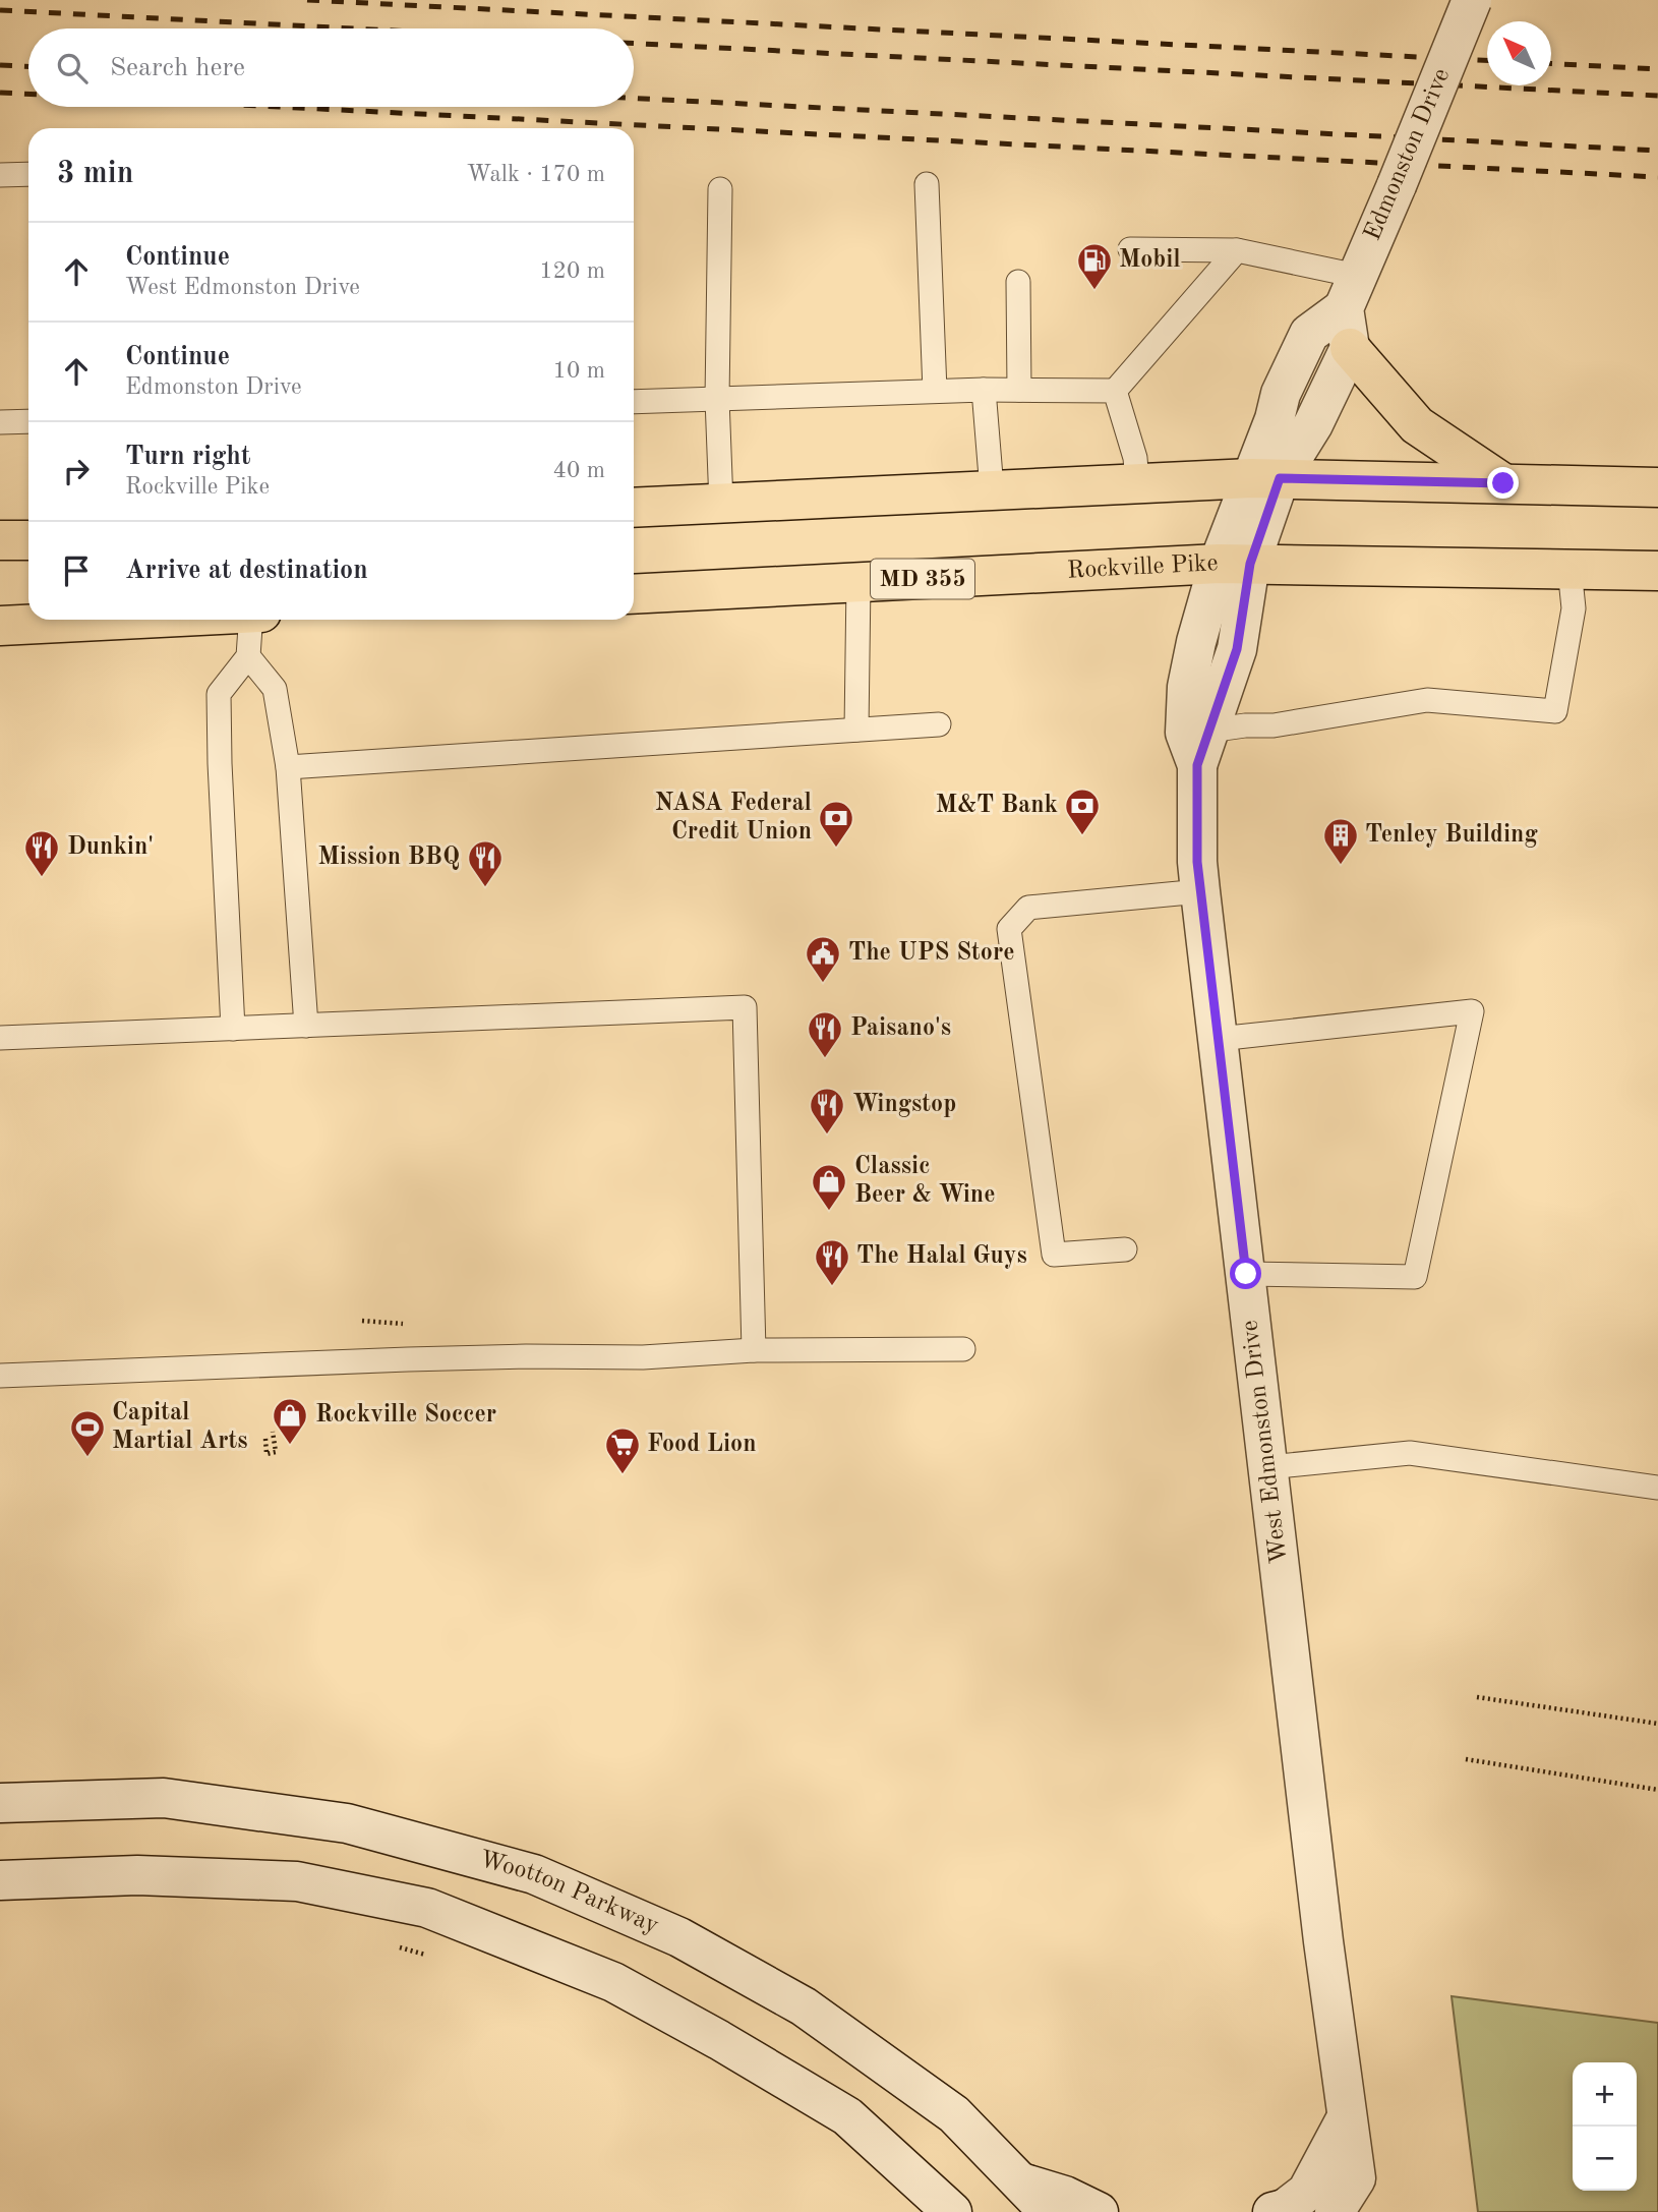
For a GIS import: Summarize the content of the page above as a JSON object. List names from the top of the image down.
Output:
{
  "streets": {
    "main road": ["Rockville Pike", "MD 355"],
    "street": ["Edmonston Drive", "West Edmonston Drive", "Wootton Parkway"]
  },
  "crossings": [
    ["Rockville Pike", "West Edmonston Drive"]
  ],
  "places": {
    "fuel station": ["Mobil"],
    "bank": ["M&T Bank", "NASA Federal Credit Union"],
    "building": ["Tenley Building"],
    "restaurant": [
      "Dunkin'",
      "Mission BBQ",
      "Paisano's",
      "Wingstop",
      "The Halal Guys"
    ],
    "public building": ["The UPS Store"],
    "shop": ["Classic Beer & Wine", "Rockville Soccer"],
    "sports": ["Capital Martial Arts"],
    "supermarket": ["Food Lion"]
  },
  "north": "top left",
  "page": {
    "search": "Search here",
    "heading": ["3 min", "Walk · 170 m"],
    "list": [
      ["Continue", "West Edmonston Drive", "120 m"],
      ["Continue", "Edmonston Drive", "10 m"],
      ["Turn right", "Rockville Pike", "40 m"],
      "Arrive at destination"
    ],
    "map_buttons": ["+", "−"]
  }
}
